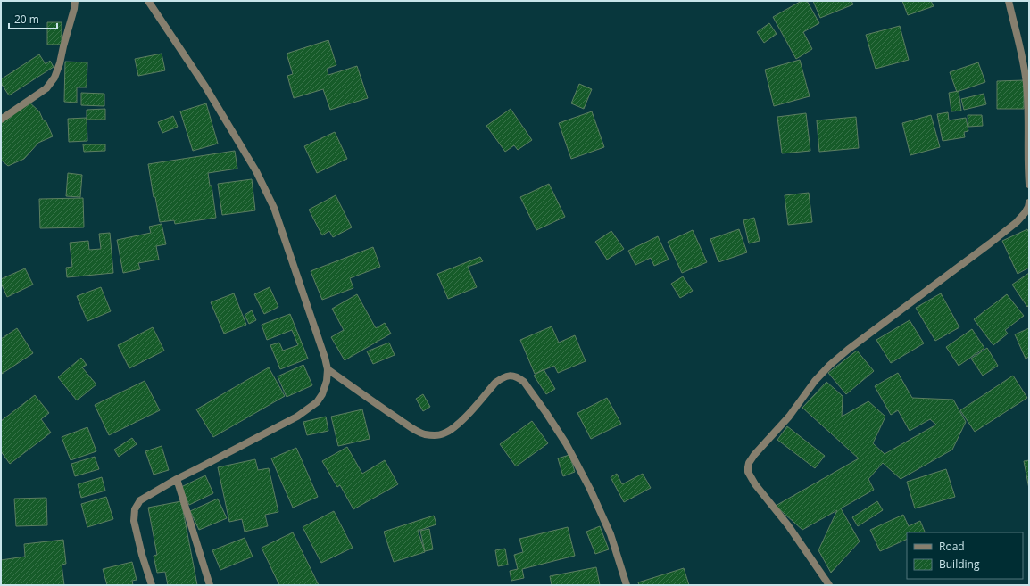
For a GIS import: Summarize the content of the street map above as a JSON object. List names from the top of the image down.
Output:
{
  "legend": ["Road", "Building"],
  "scale_bar": "20 m"
}
